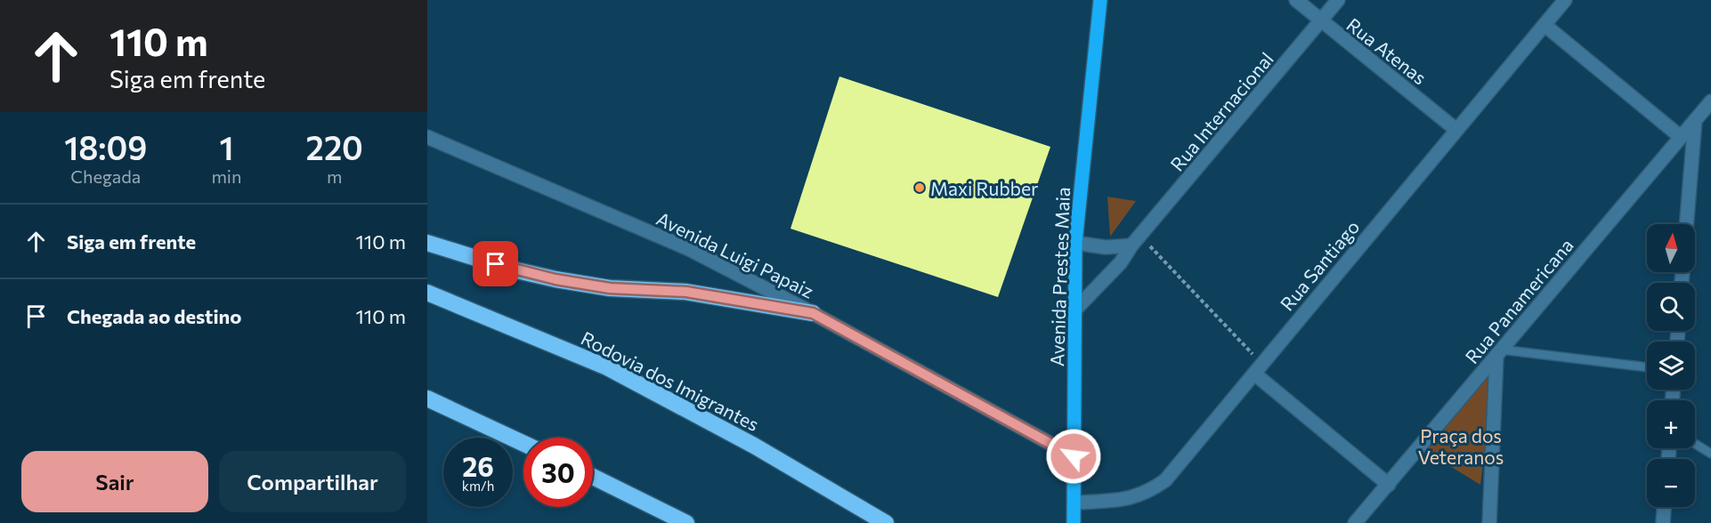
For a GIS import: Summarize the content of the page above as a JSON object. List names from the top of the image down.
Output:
{
  "streets": {
    "highway": ["Rodovia dos Imigrantes"],
    "main road": ["Avenida Prestes Maia"],
    "street": [
      "Rua Atenas",
      "Rua Internacional",
      "Avenida Luigi Papaiz",
      "Rua Santiago",
      "Rua Panamericana"
    ]
  },
  "crossings": [
    ["Rua Atenas", "Rua Internacional"],
    ["Rua Atenas", "Rua Santiago"],
    ["Rua Internacional", "Avenida Prestes Maia"],
    ["Avenida Luigi Papaiz", "Avenida Prestes Maia"],
    ["Rua Santiago", "Avenida Prestes Maia"]
  ],
  "parks": ["Praça dos Veteranos"],
  "places": ["Maxi Rubber"],
  "north": "top",
  "page": {
    "turn": ["110 m", "Siga em frente"],
    "eta": [
      "18:09",
      "Chegada",
      "1",
      "min",
      "220",
      "m"
    ],
    "list": [
      {
        "name": "Siga em frente",
        "value": "110 m"
      },
      {
        "name": "Chegada ao destino",
        "value": "110 m"
      }
    ],
    "map_buttons": ["+", "−"],
    "speed": "26 km/h",
    "limit": "30",
    "buttons": ["Sair", "Compartilhar"]
  }
}
